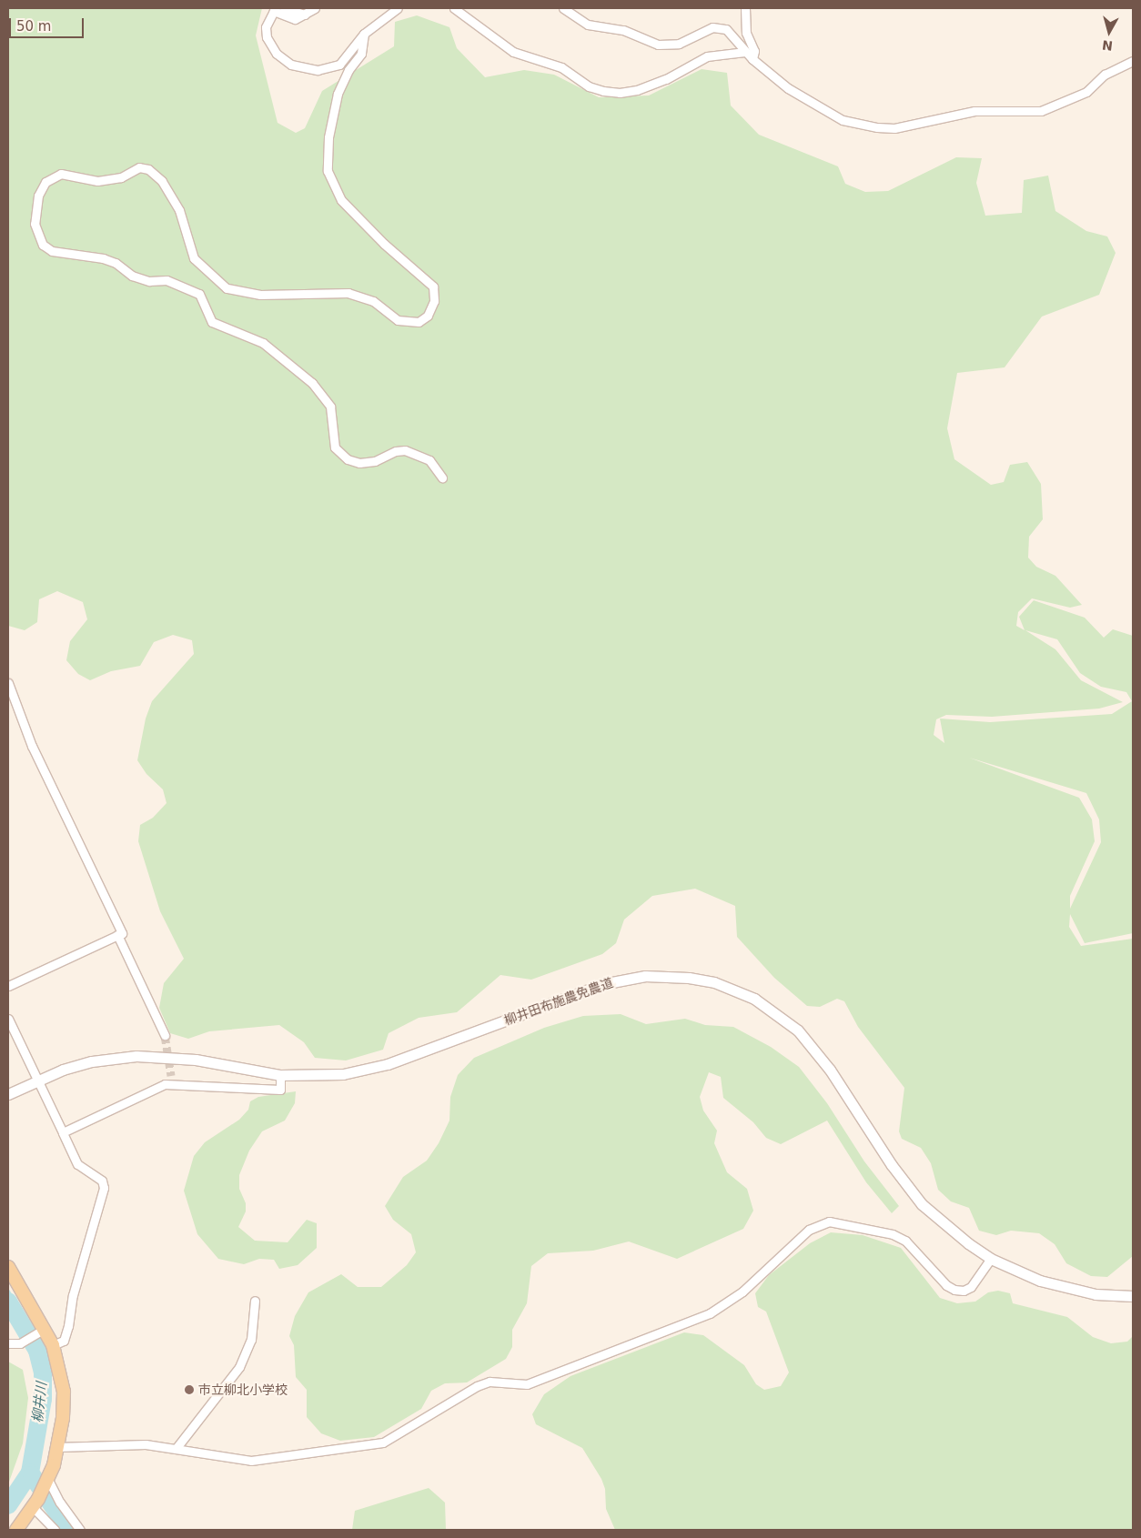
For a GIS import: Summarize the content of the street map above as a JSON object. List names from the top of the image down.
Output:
{
  "streets": {
    "street": ["柳井田布施農免農道"]
  },
  "water": ["柳井川"],
  "places": ["市立柳北小学校"],
  "scale_bar": "50 m",
  "north": "bottom"
}
